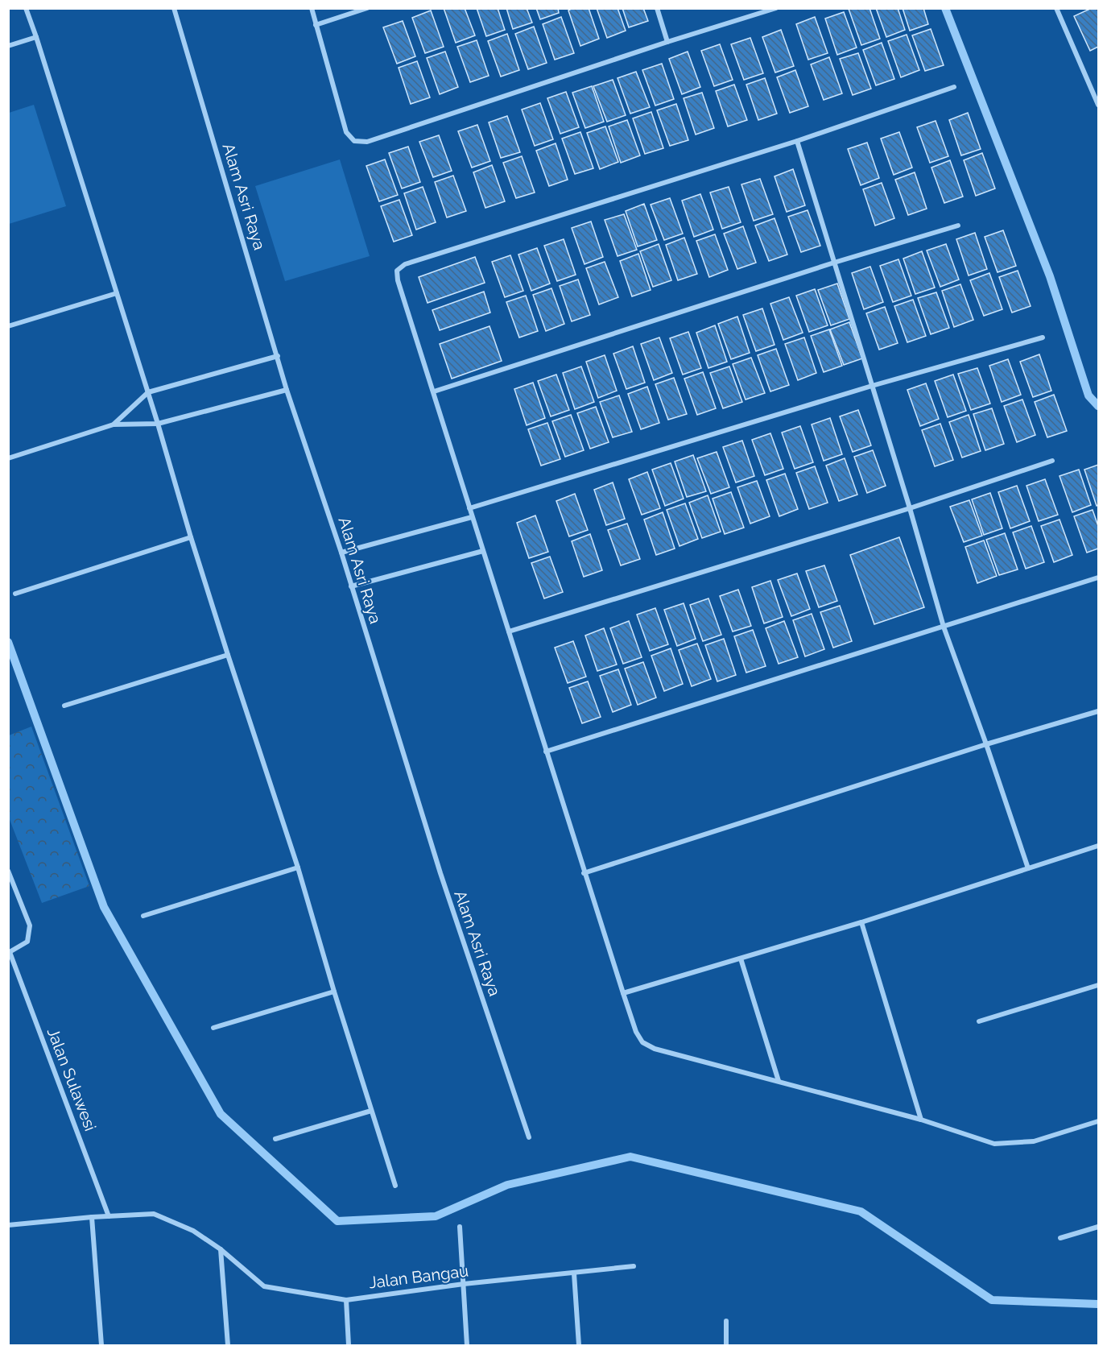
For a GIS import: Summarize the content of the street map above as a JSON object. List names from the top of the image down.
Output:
{
  "streets": {
    "street": ["Alam Asri Raya", "Jalan Sulawesi", "Jalan Bangau"]
  },
  "crossings": [
    ["Jalan Sulawesi", "Jalan Bangau"]
  ]
}
